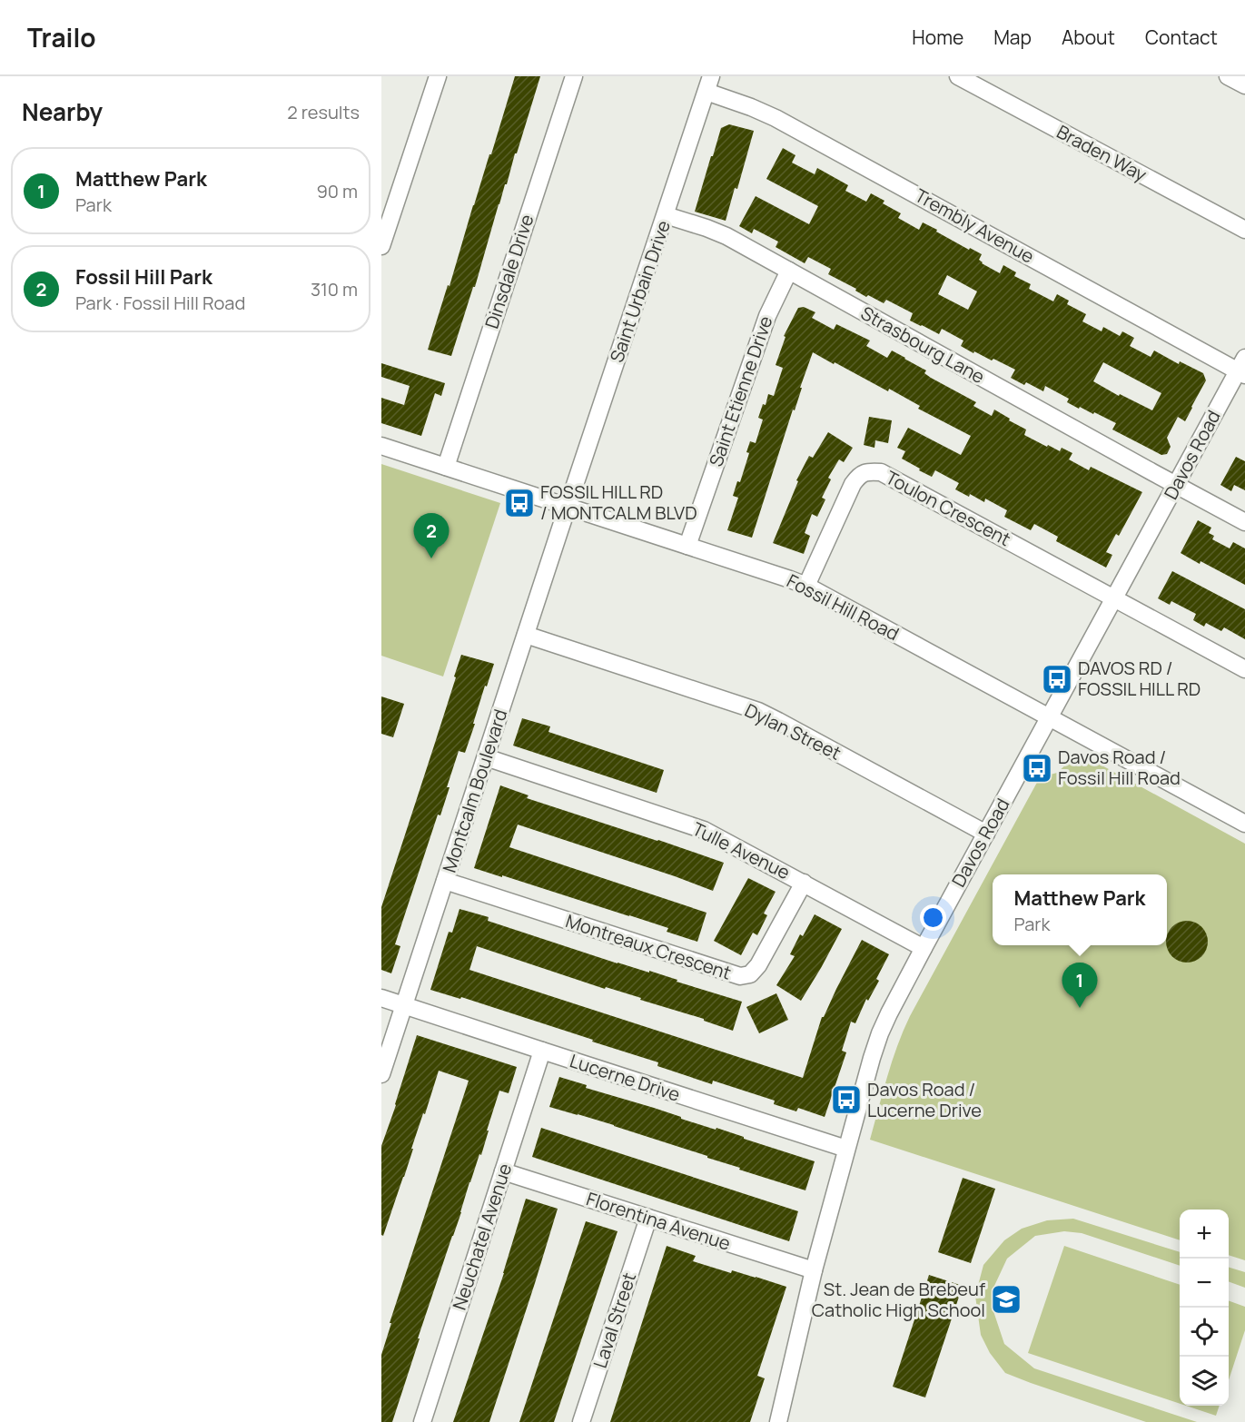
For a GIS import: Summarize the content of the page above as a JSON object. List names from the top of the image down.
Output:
{
  "streets": {
    "street": [
      "Braden Way",
      "Trembly Avenue",
      "Dinsdale Drive",
      "Saint Urbain Drive",
      "Strasbourg Lane",
      "Saint Etienne Drive",
      "Davos Road",
      "Toulon Crescent",
      "Fossil Hill Road",
      "Dylan Street",
      "Montcalm Boulevard",
      "Tulle Avenue",
      "Montreaux Crescent",
      "Lucerne Drive",
      "Florentina Avenue",
      "Neuchatel Avenue",
      "Laval Street"
    ]
  },
  "crossings": [
    ["Trembly Avenue", "Saint Urbain Drive"],
    ["Trembly Avenue", "Davos Road"],
    ["Dinsdale Drive", "Fossil Hill Road"],
    ["Saint Urbain Drive", "Strasbourg Lane"],
    ["Saint Urbain Drive", "Fossil Hill Road"],
    ["Saint Urbain Drive", "Montcalm Boulevard"],
    ["Strasbourg Lane", "Saint Etienne Drive"],
    ["Strasbourg Lane", "Davos Road"],
    ["Saint Etienne Drive", "Fossil Hill Road"],
    ["Davos Road", "Toulon Crescent"],
    ["Davos Road", "Fossil Hill Road"],
    ["Davos Road", "Dylan Street"],
    ["Davos Road", "Tulle Avenue"],
    ["Davos Road", "Lucerne Drive"],
    ["Davos Road", "Florentina Avenue"],
    ["Toulon Crescent", "Fossil Hill Road"],
    ["Fossil Hill Road", "Montcalm Boulevard"],
    ["Dylan Street", "Montcalm Boulevard"],
    ["Montcalm Boulevard", "Tulle Avenue"],
    ["Montcalm Boulevard", "Montreaux Crescent"],
    ["Montcalm Boulevard", "Lucerne Drive"],
    ["Tulle Avenue", "Montreaux Crescent"],
    ["Lucerne Drive", "Neuchatel Avenue"],
    ["Florentina Avenue", "Neuchatel Avenue"],
    ["Florentina Avenue", "Laval Street"]
  ],
  "places": {
    "bus stop": [
      "FOSSIL HILL RD / MONTCALM BLVD",
      "DAVOS RD / FOSSIL HILL RD",
      "Davos Road / Fossil Hill Road",
      "Davos Road / Lucerne Drive"
    ],
    "school or university": ["St. Jean de Brebeuf Catholic High School"]
  },
  "page": {
    "header": "Trailo",
    "nav": [
      "Home",
      "Map",
      "About",
      "Contact"
    ],
    "heading": ["Nearby", "2 results"],
    "list": [
      {
        "mark": "1",
        "name": "Matthew Park",
        "note": "Park",
        "value": "90 m"
      },
      {
        "mark": "2",
        "name": "Fossil Hill Park",
        "note": "Park · Fossil Hill Road",
        "value": "310 m"
      }
    ],
    "pins": ["2", "1"],
    "popup": ["Matthew Park", "Park"],
    "map_buttons": ["+", "−"]
  }
}
